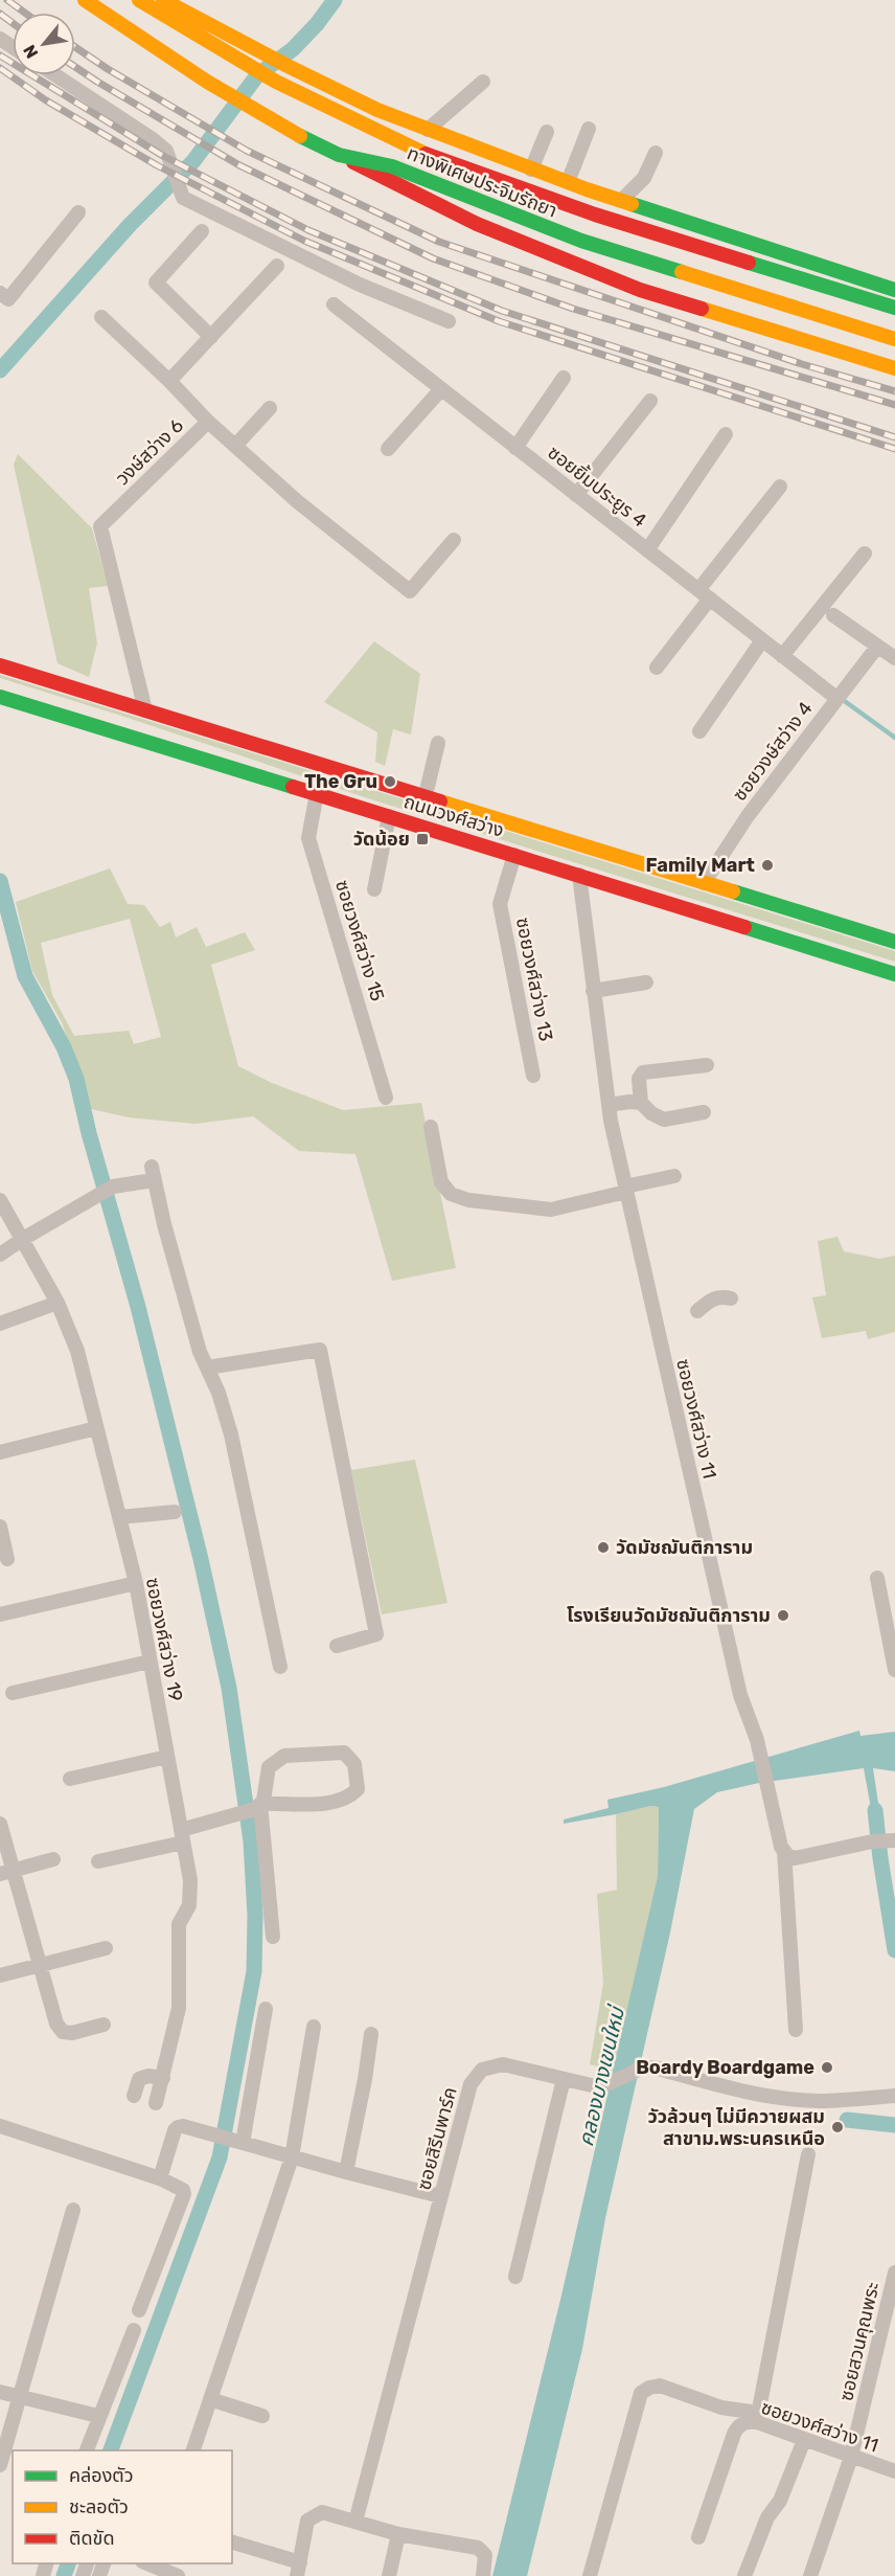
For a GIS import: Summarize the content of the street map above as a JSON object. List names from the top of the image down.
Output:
{
  "streets": {
    "main road": ["ทางพิเศษประจิมรัถยา", "ถนนวงศ์สว่าง"],
    "street": [
      "วงษ์สว่าง 6",
      "ซอยยิ้มประยูร 4",
      "ซอยวงษ์สว่าง 4",
      "ซอยวงศ์สว่าง 15",
      "ซอยวงศ์สว่าง 13",
      "ซอยวงศ์สว่าง 11",
      "ซอยวงศ์สว่าง 19",
      "ซอยสิรีนพาร์ค",
      "ซอยสวนคุณพระ"
    ]
  },
  "crossings": [
    ["วงษ์สว่าง 6", "ถนนวงศ์สว่าง"],
    ["ซอยยิ้มประยูร 4", "ซอยวงษ์สว่าง 4"],
    ["ซอยวงษ์สว่าง 4", "ถนนวงศ์สว่าง"],
    ["ถนนวงศ์สว่าง", "ซอยวงศ์สว่าง 15"],
    ["ถนนวงศ์สว่าง", "ซอยวงศ์สว่าง 13"],
    ["ถนนวงศ์สว่าง", "ซอยวงศ์สว่าง 11"],
    ["ซอยวงศ์สว่าง 11", "ซอยสวนคุณพระ"]
  ],
  "water": ["คลองบางเขนใหม่"],
  "places": {
    "other": [
      "The Gru",
      "Family Mart",
      "วัดมัชฌันติการาม",
      "โรงเรียนวัดมัชฌันติการาม",
      "Boardy Boardgame",
      "วัวล้วนๆ ไม่มีควายผสม สาขาม.พระนครเหนือ"
    ],
    "transit": ["วัดน้อย"]
  },
  "legend": ["คล่องตัว", "ชะลอตัว", "ติดขัด"],
  "north": "bottom left"
}
